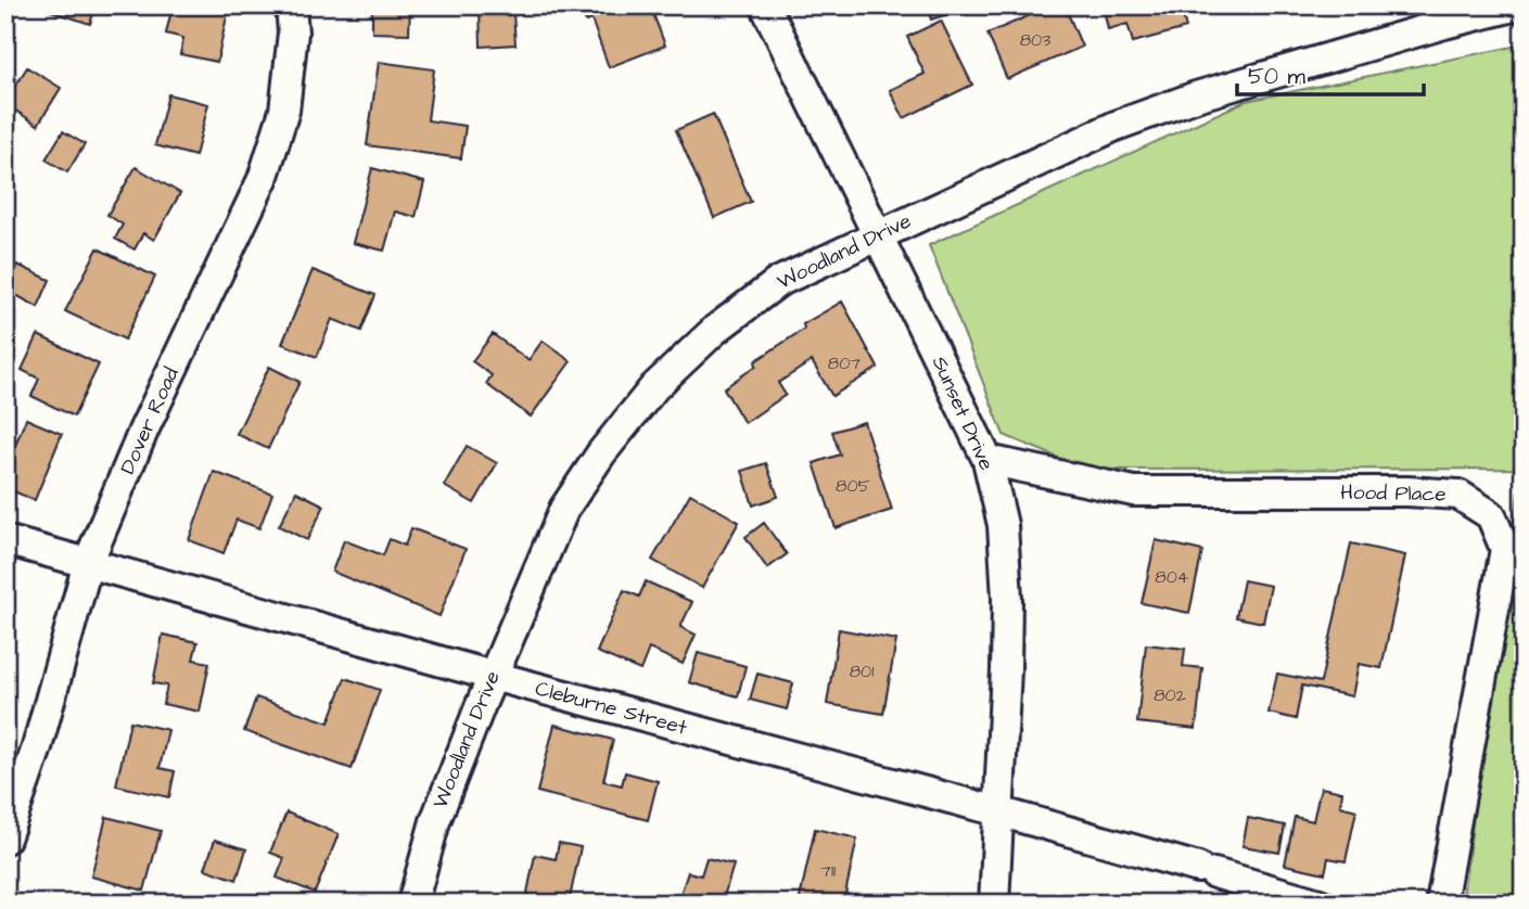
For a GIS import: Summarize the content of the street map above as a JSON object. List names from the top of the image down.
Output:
{
  "streets": {
    "street": [
      "Woodland Drive",
      "Sunset Drive",
      "Dover Road",
      "Hood Place",
      "Cleburne Street"
    ]
  },
  "crossings": [
    ["Woodland Drive", "Sunset Drive"],
    ["Woodland Drive", "Cleburne Street"],
    ["Sunset Drive", "Hood Place"],
    ["Sunset Drive", "Cleburne Street"],
    ["Dover Road", "Cleburne Street"]
  ],
  "house_numbers": [
    "803",
    "807",
    "805",
    "804",
    "801",
    "802",
    "711"
  ],
  "scale_bar": "50 m"
}
